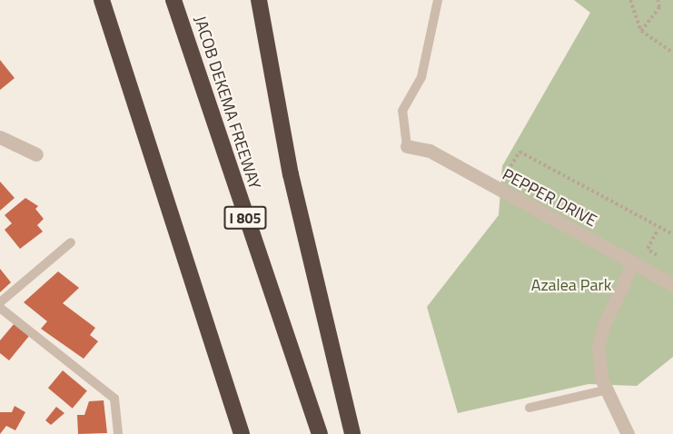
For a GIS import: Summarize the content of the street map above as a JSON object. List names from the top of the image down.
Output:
{
  "streets": {
    "highway": ["JACOB DEKEMA FREEWAY", "I 805"],
    "street": ["PEPPER DRIVE"]
  },
  "parks": ["Azalea Park"]
}
